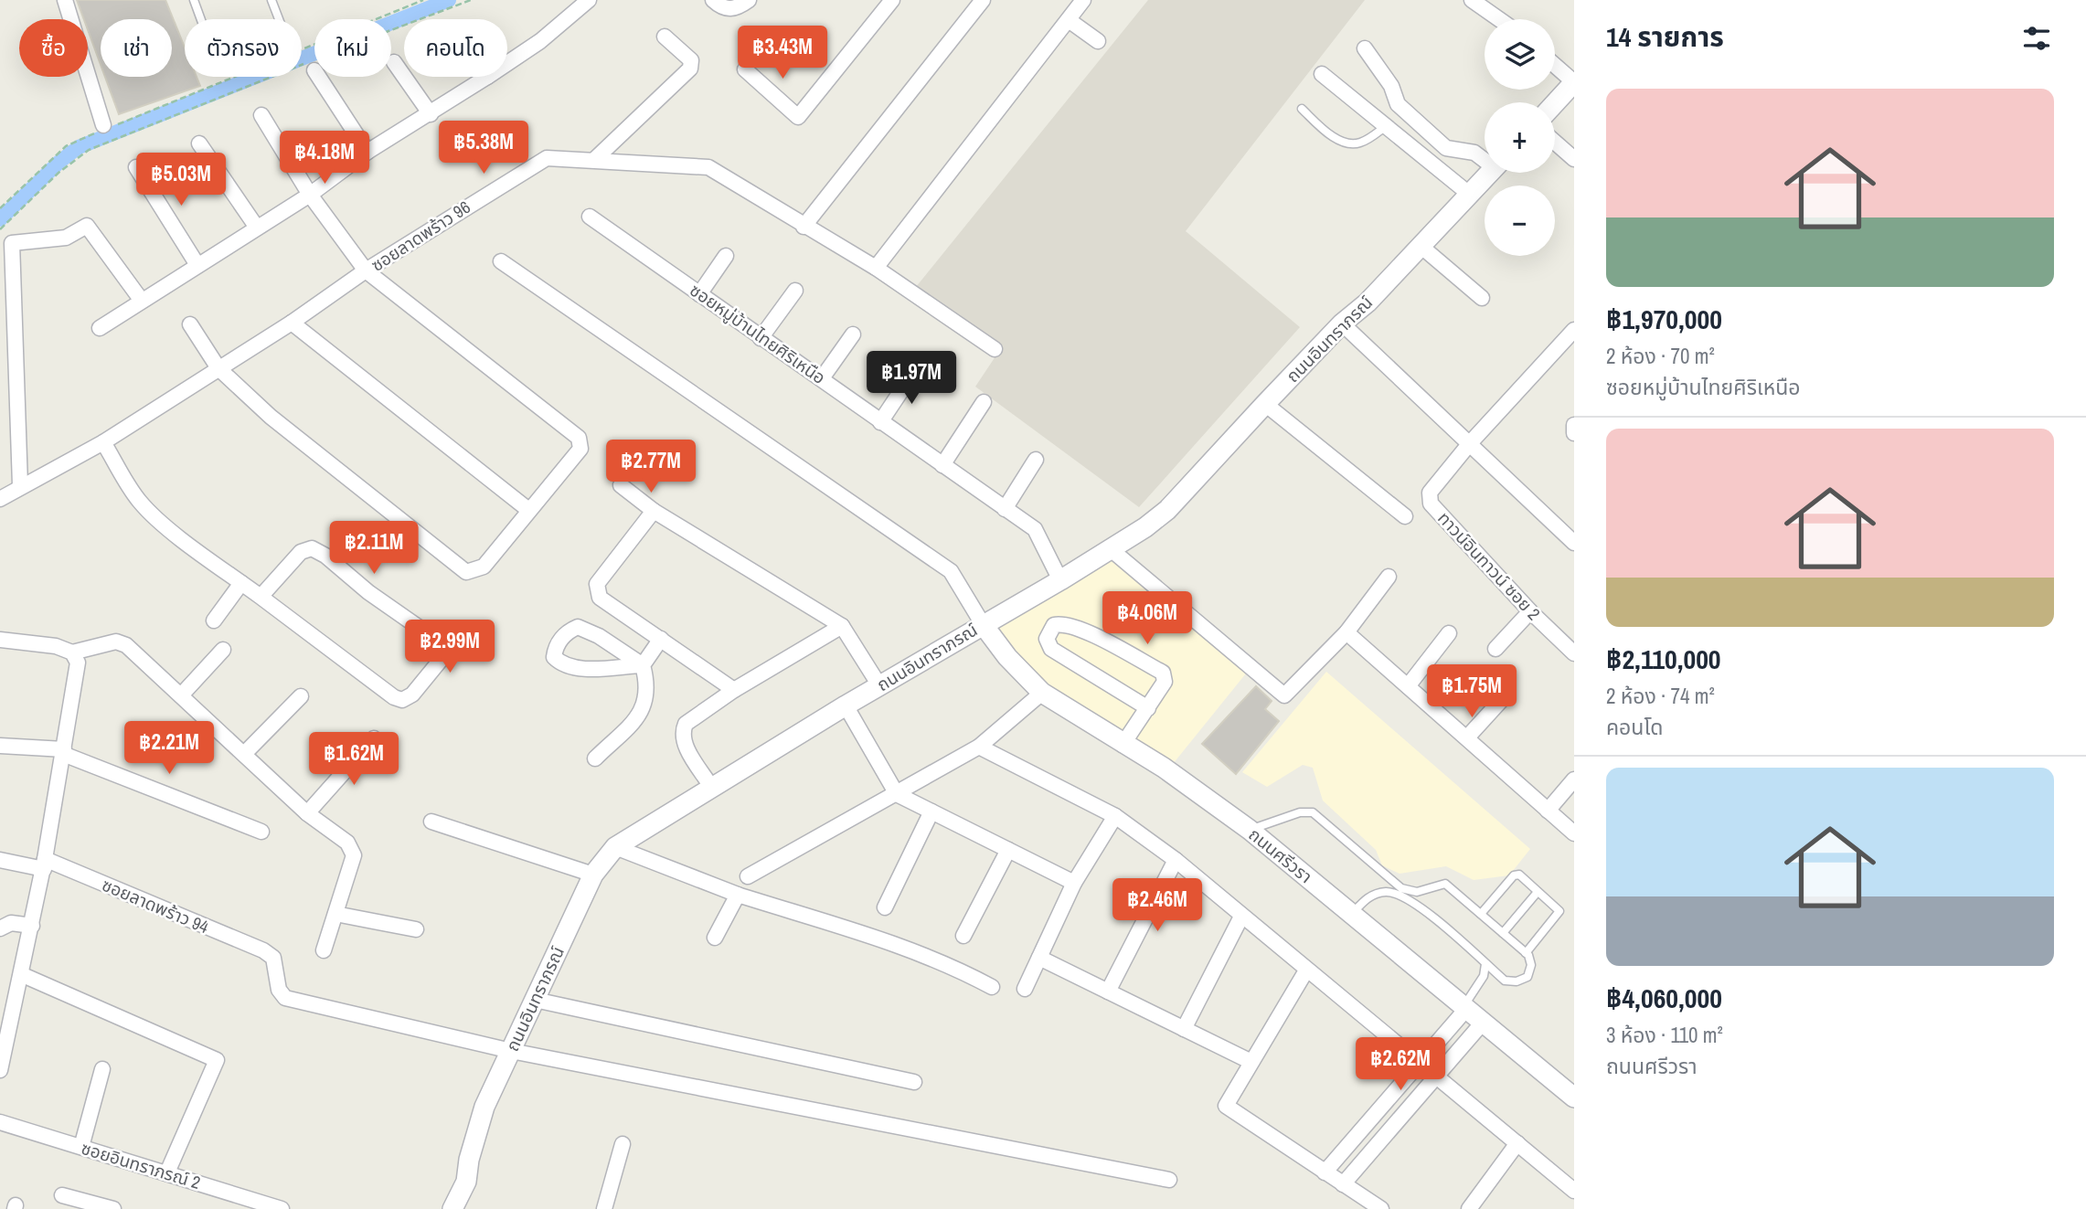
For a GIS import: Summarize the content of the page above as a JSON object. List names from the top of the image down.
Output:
{
  "streets": {
    "street": [
      "ซอยลาดพร้าว 96",
      "ซอยหมู่บ้านไทยศิริเหนือ",
      "ถนนอินทราภรณ์",
      "ทาวน์อินทาวน์ ซอย 2",
      "ถนนศรีวรา",
      "ซอยลาดพร้าว 94",
      "ซอยอินทราภรณ์ 2"
    ]
  },
  "crossings": [
    ["ซอยหมู่บ้านไทยศิริเหนือ", "ถนนอินทราภรณ์"],
    ["ถนนอินทราภรณ์", "ถนนศรีวรา"],
    ["ถนนอินทราภรณ์", "ซอยลาดพร้าว 94"]
  ],
  "page": {
    "heading": "14 รายการ",
    "map_buttons": ["+", "−"],
    "chip": [
      "ซื้อ",
      "เช่า",
      "ตัวกรอง",
      "ใหม่",
      "คอนโด"
    ],
    "price": [
      "฿3.43M",
      "฿5.38M",
      "฿4.18M",
      "฿5.03M",
      "฿1.97M",
      "฿2.77M",
      "฿2.11M",
      "฿4.06M",
      "฿2.99M",
      "฿1.75M",
      "฿2.21M",
      "฿1.62M",
      "฿2.46M",
      "฿2.62M"
    ],
    "list": [
      {
        "name": "฿1,970,000",
        "note": "2 ห้อง · 70 m² · ซอยหมู่บ้านไทยศิริเหนือ"
      },
      {
        "name": "฿2,110,000",
        "note": "2 ห้อง · 74 m² · คอนโด"
      },
      {
        "name": "฿4,060,000",
        "note": "3 ห้อง · 110 m² · ถนนศรีวรา"
      }
    ]
  }
}
